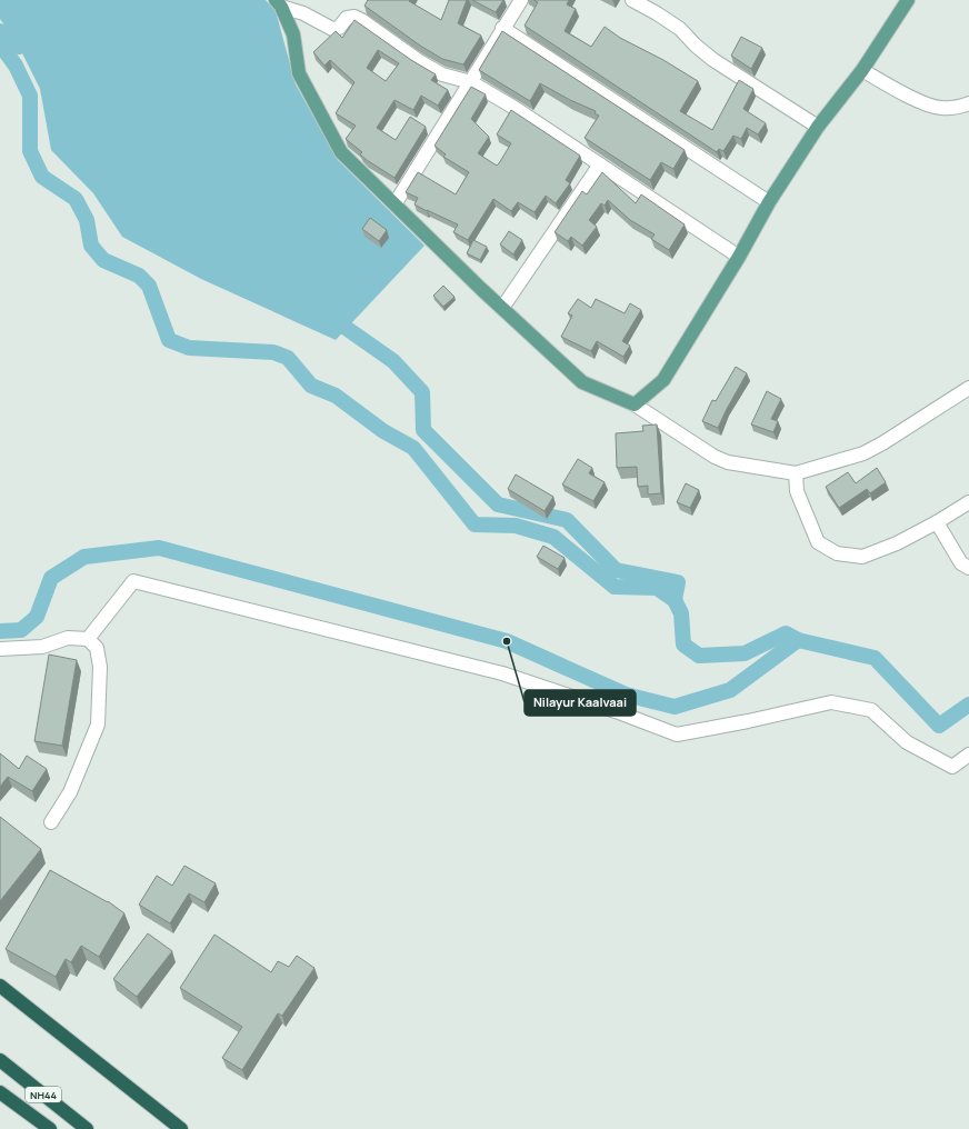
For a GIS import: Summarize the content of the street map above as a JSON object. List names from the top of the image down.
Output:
{
  "streets": {
    "highway": ["NH44"]
  },
  "places": ["Nilayur Kaalvaai"]
}
